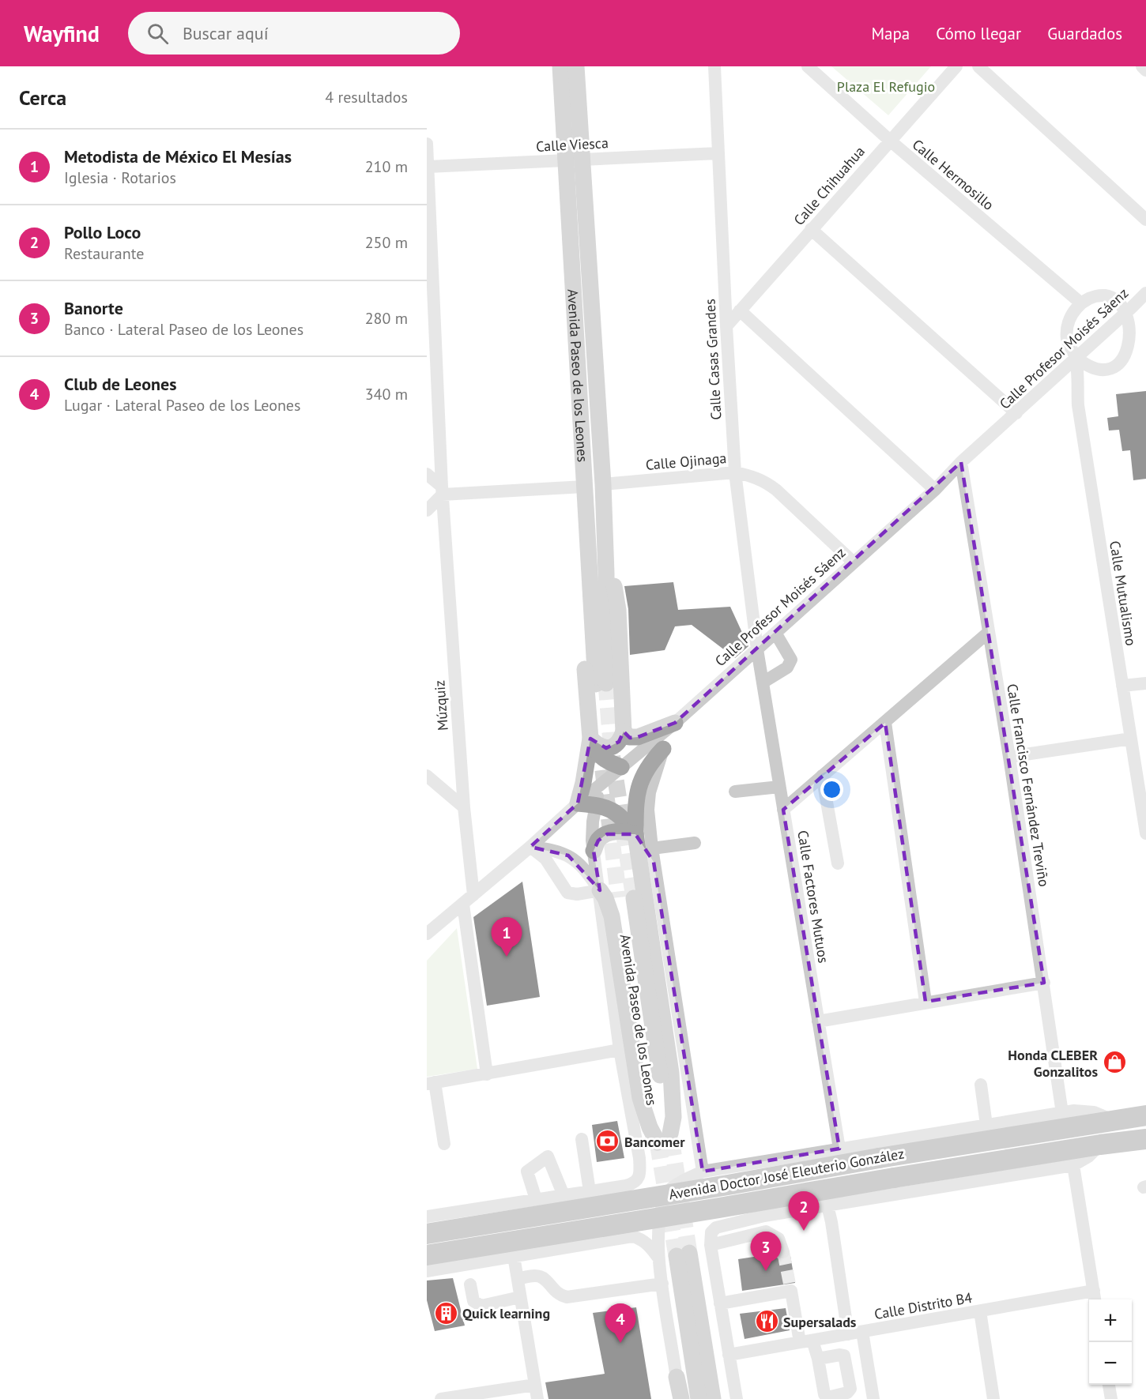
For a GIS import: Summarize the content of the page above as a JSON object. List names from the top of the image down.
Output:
{
  "streets": {
    "highway": ["Avenida Doctor José Eleuterio González"],
    "main road": ["Avenida Paseo de los Leones"],
    "street": [
      "Calle Viesca",
      "Calle Hermosillo",
      "Calle Chihuahua",
      "Calle Profesor Moisés Sáenz",
      "Calle Casas Grandes",
      "Calle Ojinaga",
      "Calle Mutualismo",
      "Múzquiz",
      "Calle Francisco Fernández Treviño",
      "Calle Factores Mutuos",
      "Calle Distrito B4"
    ]
  },
  "crossings": [
    ["Calle Viesca", "Calle Casas Grandes"],
    ["Calle Viesca", "Avenida Paseo de los Leones"],
    ["Calle Viesca", "Múzquiz"],
    ["Calle Hermosillo", "Calle Chihuahua"],
    ["Calle Hermosillo", "Calle Mutualismo"],
    ["Calle Chihuahua", "Calle Casas Grandes"],
    ["Calle Profesor Moisés Sáenz", "Calle Casas Grandes"],
    ["Calle Profesor Moisés Sáenz", "Calle Ojinaga"],
    ["Calle Profesor Moisés Sáenz", "Calle Mutualismo"],
    ["Calle Profesor Moisés Sáenz", "Múzquiz"],
    ["Calle Profesor Moisés Sáenz", "Calle Francisco Fernández Treviño"],
    ["Calle Profesor Moisés Sáenz", "Calle Factores Mutuos"],
    ["Calle Casas Grandes", "Calle Ojinaga"],
    ["Calle Casas Grandes", "Calle Factores Mutuos"],
    ["Avenida Paseo de los Leones", "Calle Ojinaga"]
  ],
  "parks": ["Plaza El Refugio"],
  "places": {
    "shop": ["Honda CLEBER Gonzalitos"],
    "bank": ["Bancomer"],
    "building": ["Quick learning"],
    "restaurant": ["Supersalads"]
  },
  "page": {
    "header": "Wayfind",
    "search": "Buscar aquí",
    "nav": ["Mapa", "Cómo llegar", "Guardados"],
    "heading": ["Cerca", "4 resultados"],
    "list": [
      {
        "mark": "1",
        "name": "Metodista de México El Mesías",
        "note": "Iglesia · Rotarios",
        "value": "210 m"
      },
      {
        "mark": "2",
        "name": "Pollo Loco",
        "note": "Restaurante",
        "value": "250 m"
      },
      {
        "mark": "3",
        "name": "Banorte",
        "note": "Banco · Lateral Paseo de los Leones",
        "value": "280 m"
      },
      {
        "mark": "4",
        "name": "Club de Leones",
        "note": "Lugar · Lateral Paseo de los Leones",
        "value": "340 m"
      }
    ],
    "pins": [
      "1",
      "2",
      "3",
      "4"
    ],
    "map_buttons": ["+", "−"]
  }
}
